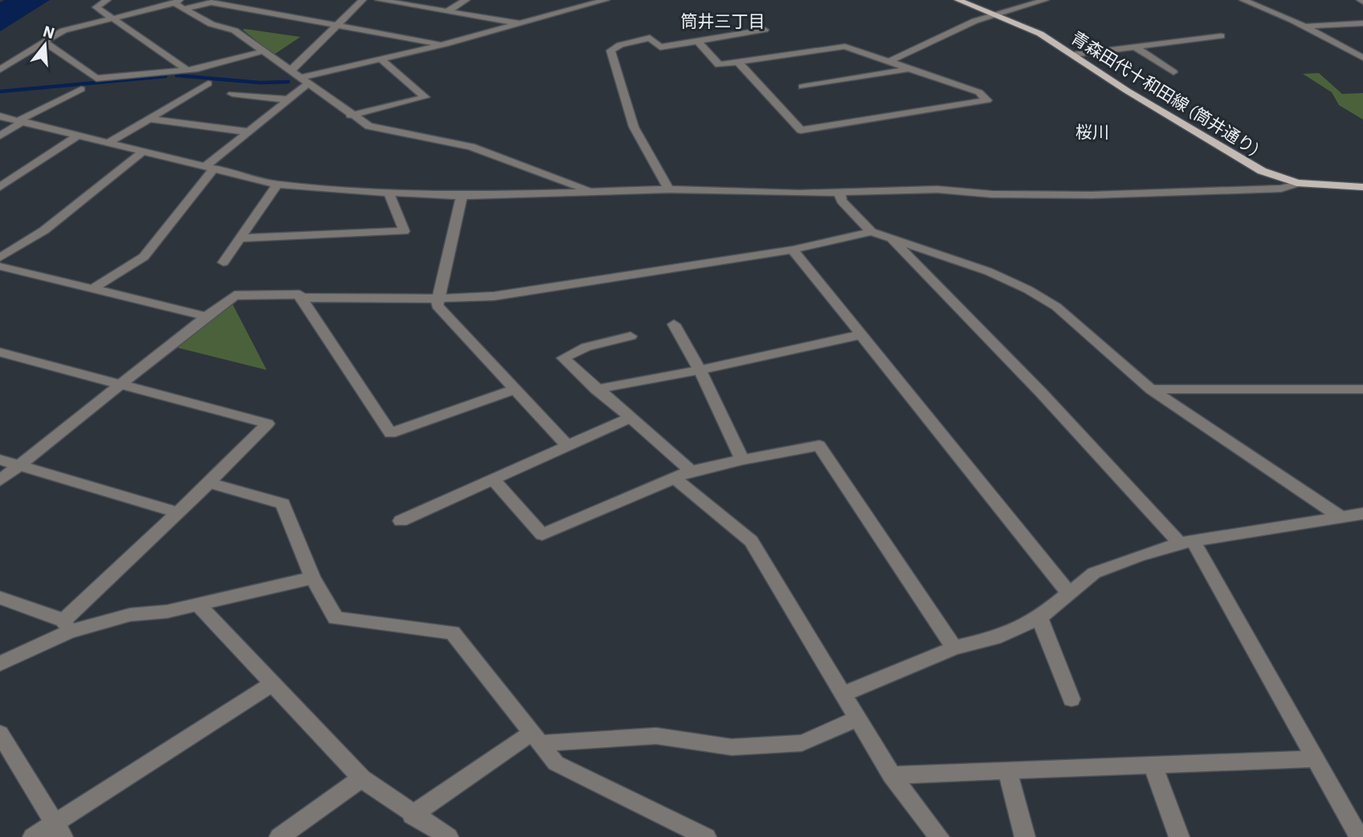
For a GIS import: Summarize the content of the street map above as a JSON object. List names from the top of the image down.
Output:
{
  "streets": {
    "main road": ["青森田代十和田線 (筒井通り)"]
  },
  "districts": ["筒井三丁目", "桜川"],
  "north": "top"
}
